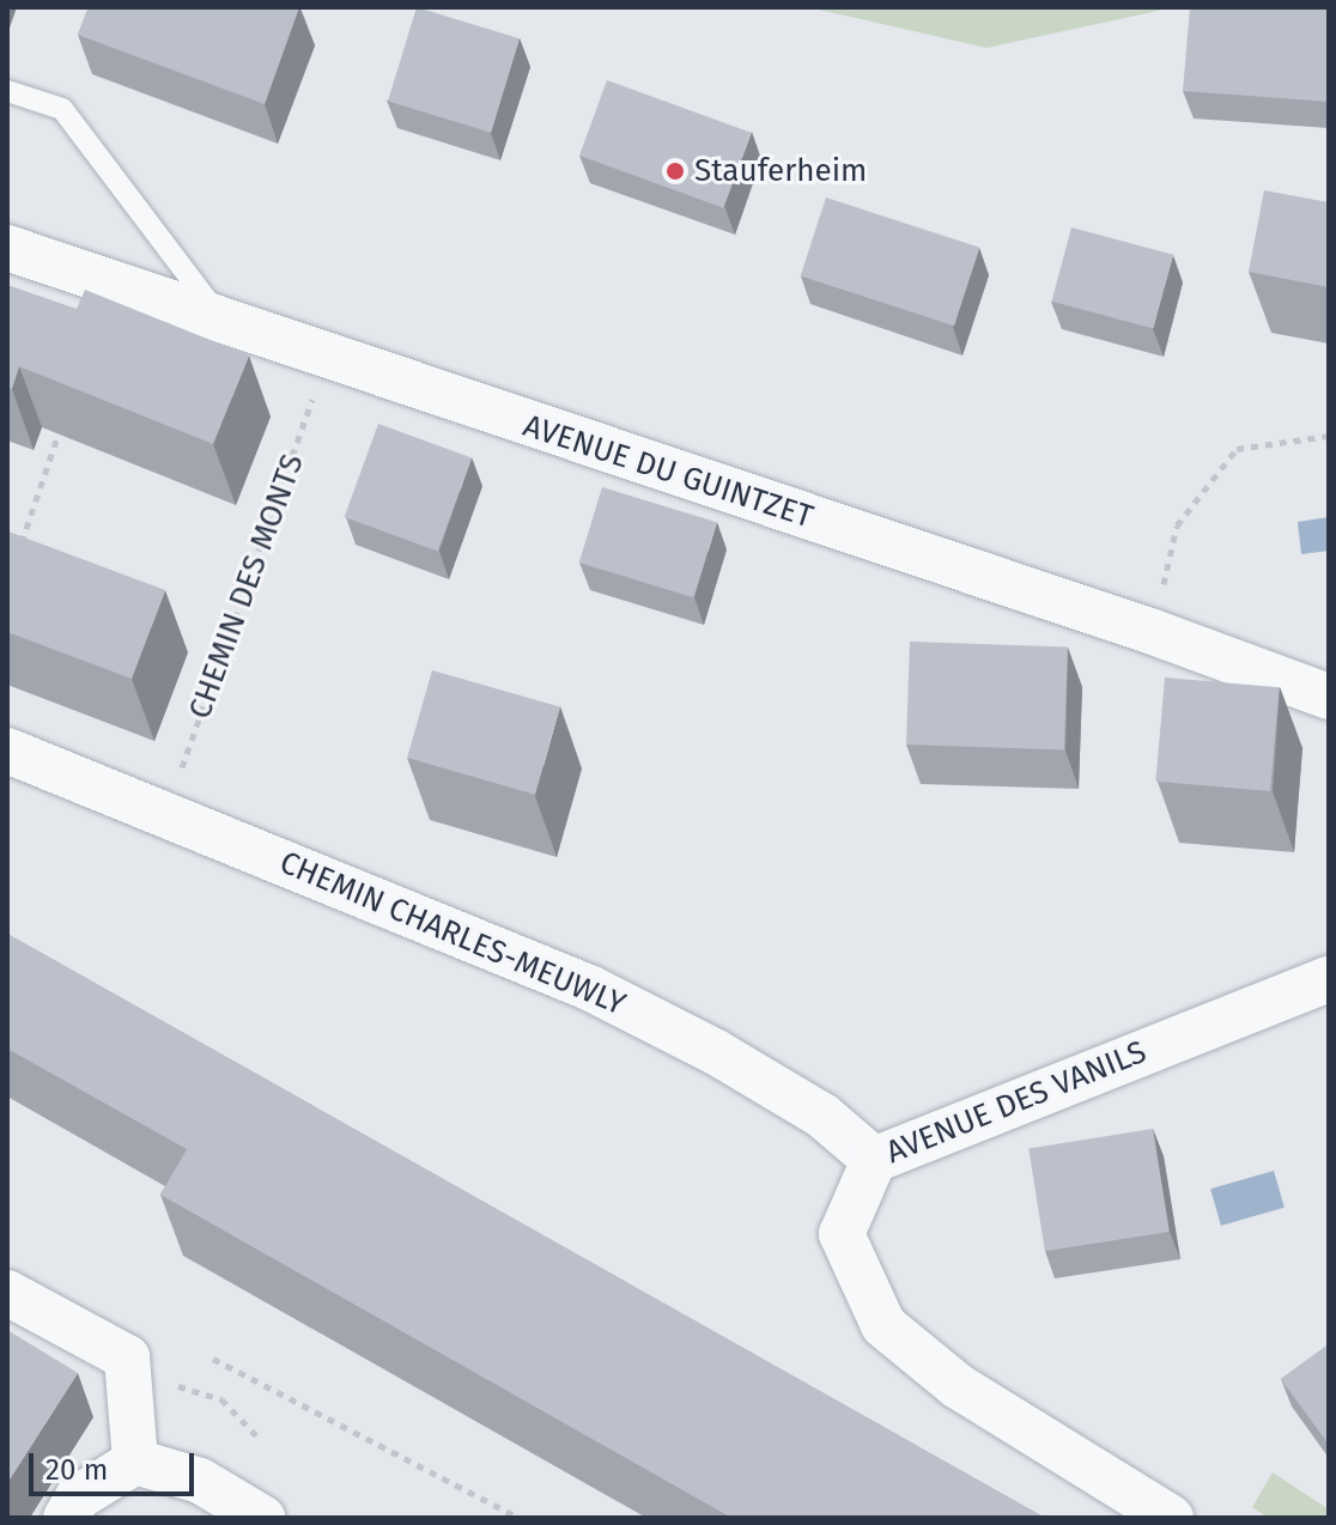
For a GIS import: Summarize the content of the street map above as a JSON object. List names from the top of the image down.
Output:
{
  "streets": {
    "street": ["AVENUE DU GUINTZET", "CHEMIN CHARLES-MEUWLY", "AVENUE DES VANILS"],
    "path": ["CHEMIN DES MONTS"]
  },
  "crossings": [
    ["AVENUE DU GUINTZET", "CHEMIN DES MONTS"],
    ["CHEMIN DES MONTS", "CHEMIN CHARLES-MEUWLY"],
    ["CHEMIN CHARLES-MEUWLY", "AVENUE DES VANILS"]
  ],
  "places": ["Stauferheim"],
  "scale_bar": "20 m"
}
